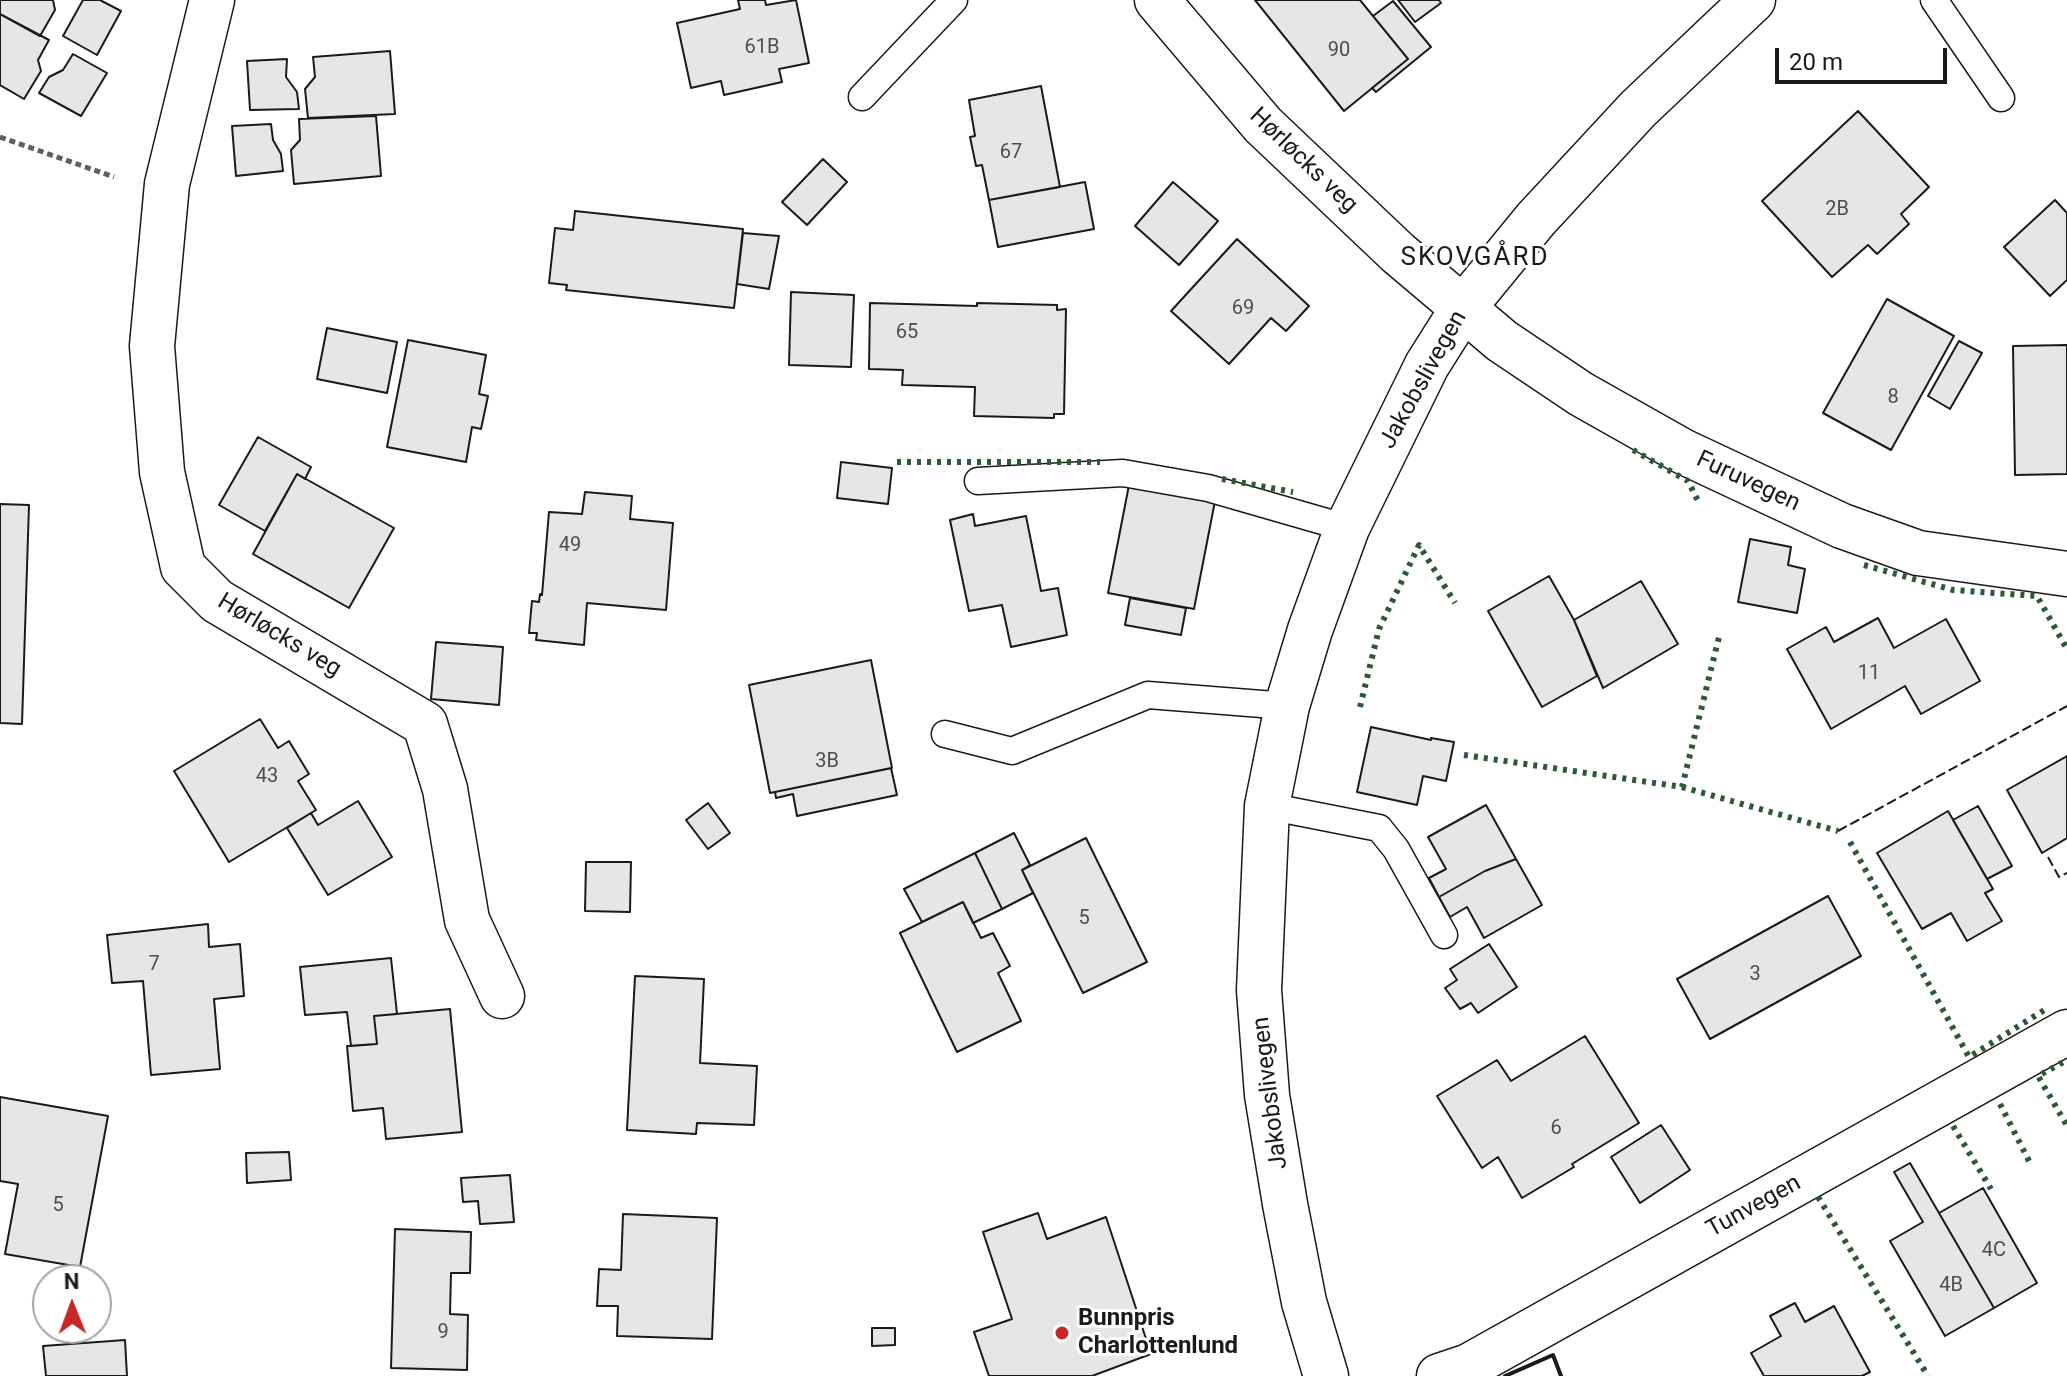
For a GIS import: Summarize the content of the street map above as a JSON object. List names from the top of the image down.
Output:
{
  "streets": {
    "street": [
      "Hørløcks veg",
      "Jakobslivegen",
      "Furuvegen",
      "Tunvegen"
    ]
  },
  "crossings": [
    ["Hørløcks veg", "Jakobslivegen"],
    ["Hørløcks veg", "Furuvegen"],
    ["Jakobslivegen", "Furuvegen"]
  ],
  "districts": ["SKOVGÅRD"],
  "places": ["Bunnpris Charlottenlund"],
  "house_numbers": [
    "61B",
    "90",
    "67",
    "2B",
    "69",
    "65",
    "8",
    "49",
    "11",
    "3B",
    "43",
    "5",
    "7",
    "3",
    "6",
    "5",
    "4C",
    "4B",
    "9"
  ],
  "scale_bar": "20 m",
  "north": "top"
}
